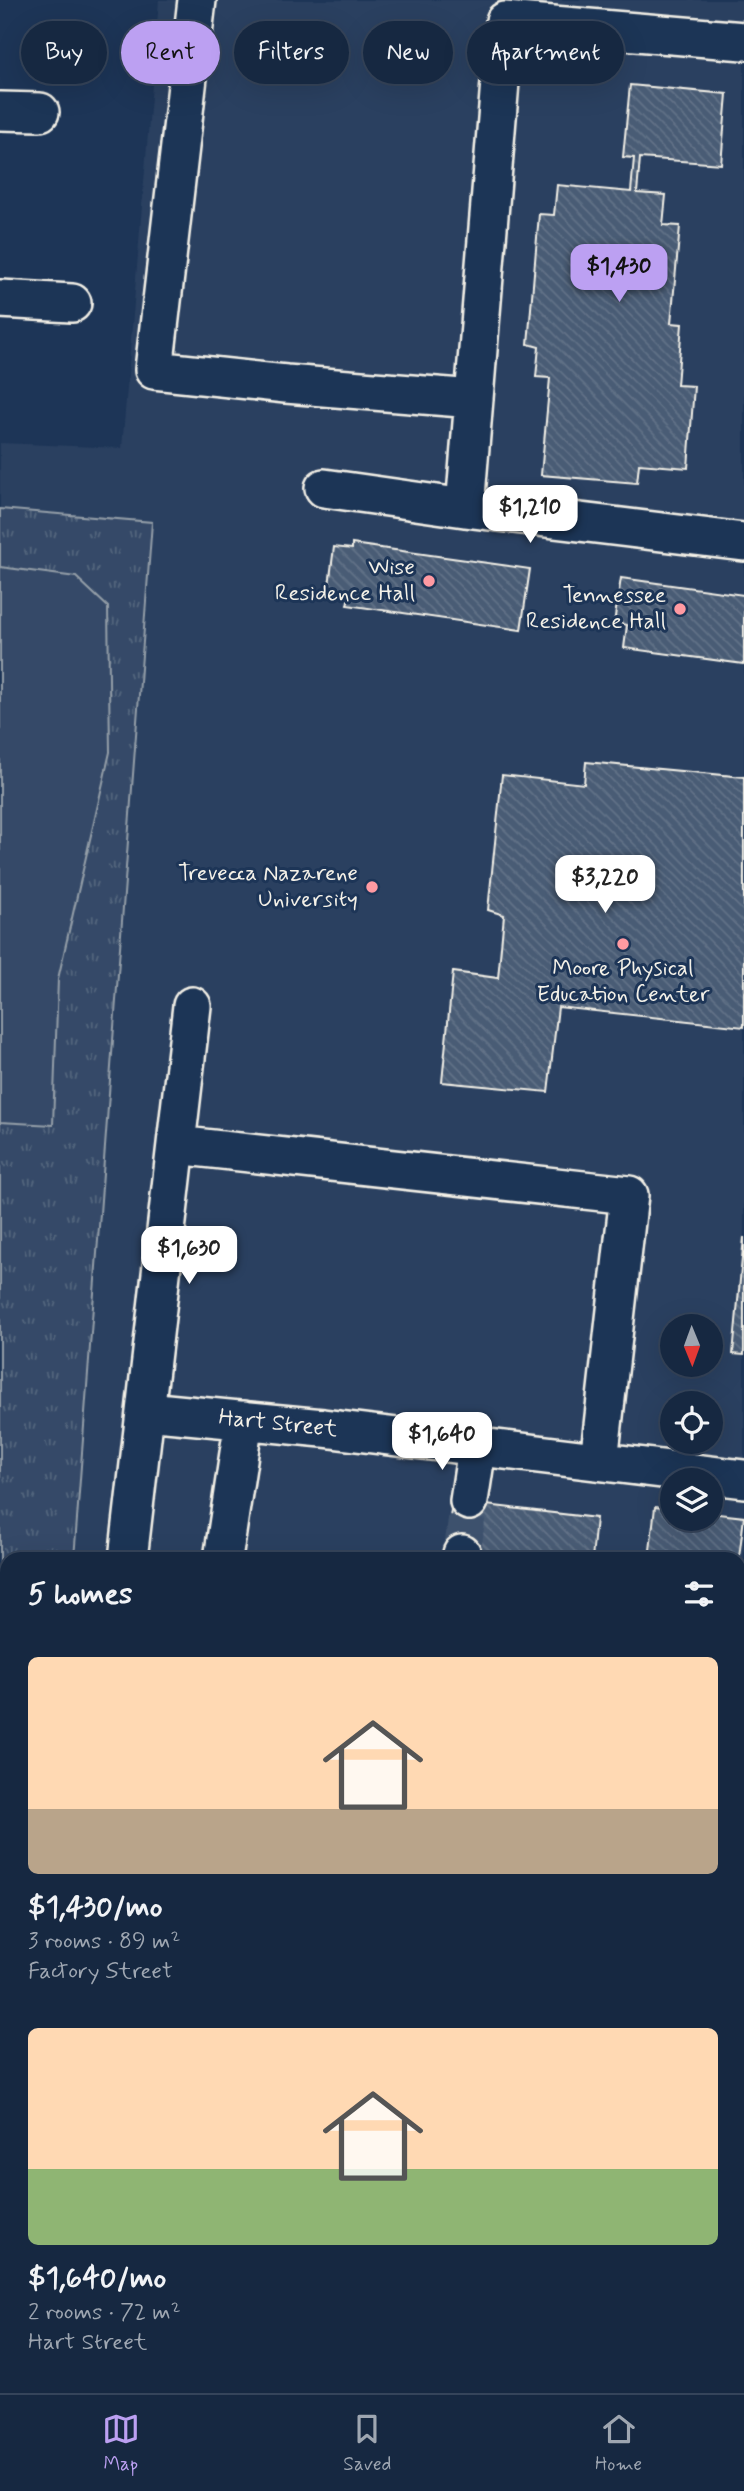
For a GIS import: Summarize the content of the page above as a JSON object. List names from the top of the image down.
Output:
{
  "streets": {
    "street": ["Hart Street"]
  },
  "places": [
    "Wise Residence Hall",
    "Tennessee Residence Hall",
    "Trevecca Nazarene University",
    "Moore Physical Education Center"
  ],
  "north": "bottom",
  "page": {
    "chip": [
      "Buy",
      "Rent",
      "Filters",
      "New",
      "Apartment"
    ],
    "price": [
      "$1,430",
      "$1,210",
      "$3,220",
      "$1,630",
      "$1,640"
    ],
    "heading": "5 homes",
    "list": [
      {
        "name": "$1,430/mo",
        "note": "3 rooms · 89 m² · Factory Street"
      },
      {
        "name": "$1,640/mo",
        "note": "2 rooms · 72 m² · Hart Street"
      }
    ],
    "tabs": ["Map", "Saved", "Home"]
  }
}
